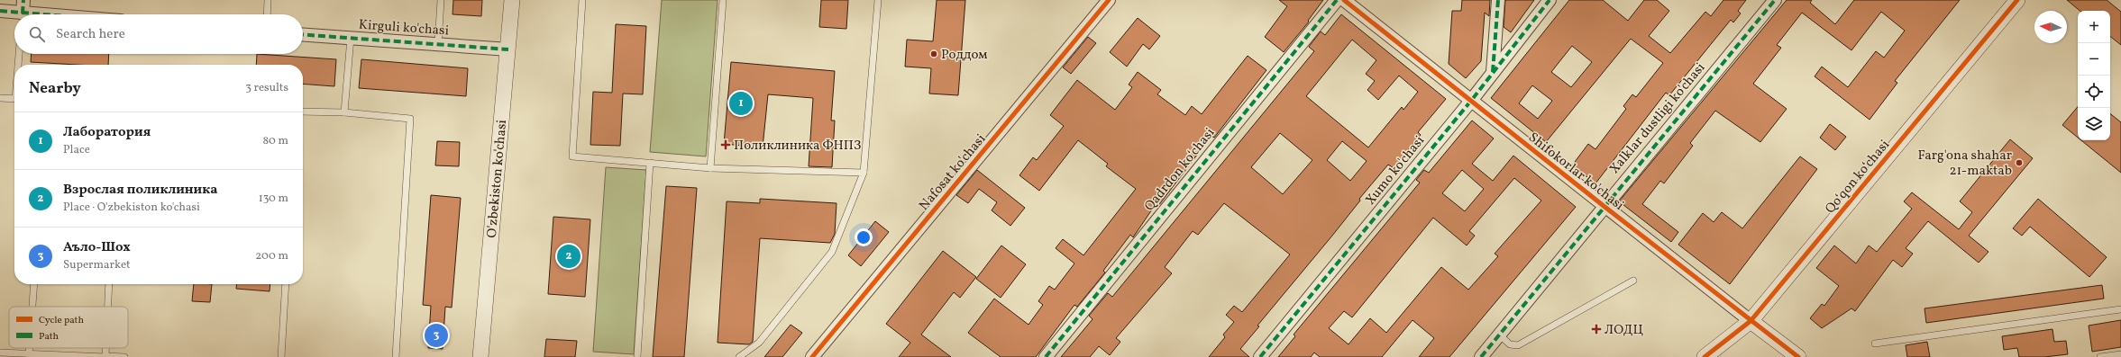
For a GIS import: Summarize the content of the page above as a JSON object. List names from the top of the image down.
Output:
{
  "streets": {
    "street": [
      "Kirguli ko'chasi",
      "Xalklar dustligi ko'chasi",
      "Qadrdon koʻchasi",
      "Xumo ko'chasi",
      "Shifokorlar ko'chasi",
      "Nafosat ko'chasi",
      "Qoʻqon koʻchasi",
      "O'zbekiston ko'chasi"
    ]
  },
  "crossings": [
    ["Kirguli ko'chasi", "O'zbekiston ko'chasi"],
    ["Xalklar dustligi ko'chasi", "Shifokorlar ko'chasi"],
    ["Xumo ko'chasi", "Shifokorlar ko'chasi"],
    ["Shifokorlar ko'chasi", "Qoʻqon koʻchasi"]
  ],
  "places": {
    "other": ["Роддом", "Farg'ona shahar 21-maktab"],
    "health": ["Поликлиника ФНПЗ", "ЛОДЦ"]
  },
  "legend": ["Cycle path", "Path"],
  "north": "left",
  "page": {
    "map_buttons": ["+", "−"],
    "search": "Search here",
    "heading": ["Nearby", "3 results"],
    "pins": ["1", "2", "3"],
    "list": [
      {
        "mark": "1",
        "name": "Лаборатория",
        "note": "Place",
        "value": "80 m"
      },
      {
        "mark": "2",
        "name": "Взрослая поликлиника",
        "note": "Place · O'zbekiston ko'chasi",
        "value": "130 m"
      },
      {
        "mark": "3",
        "name": "Аъло-Шох",
        "note": "Supermarket",
        "value": "200 m"
      }
    ]
  }
}
